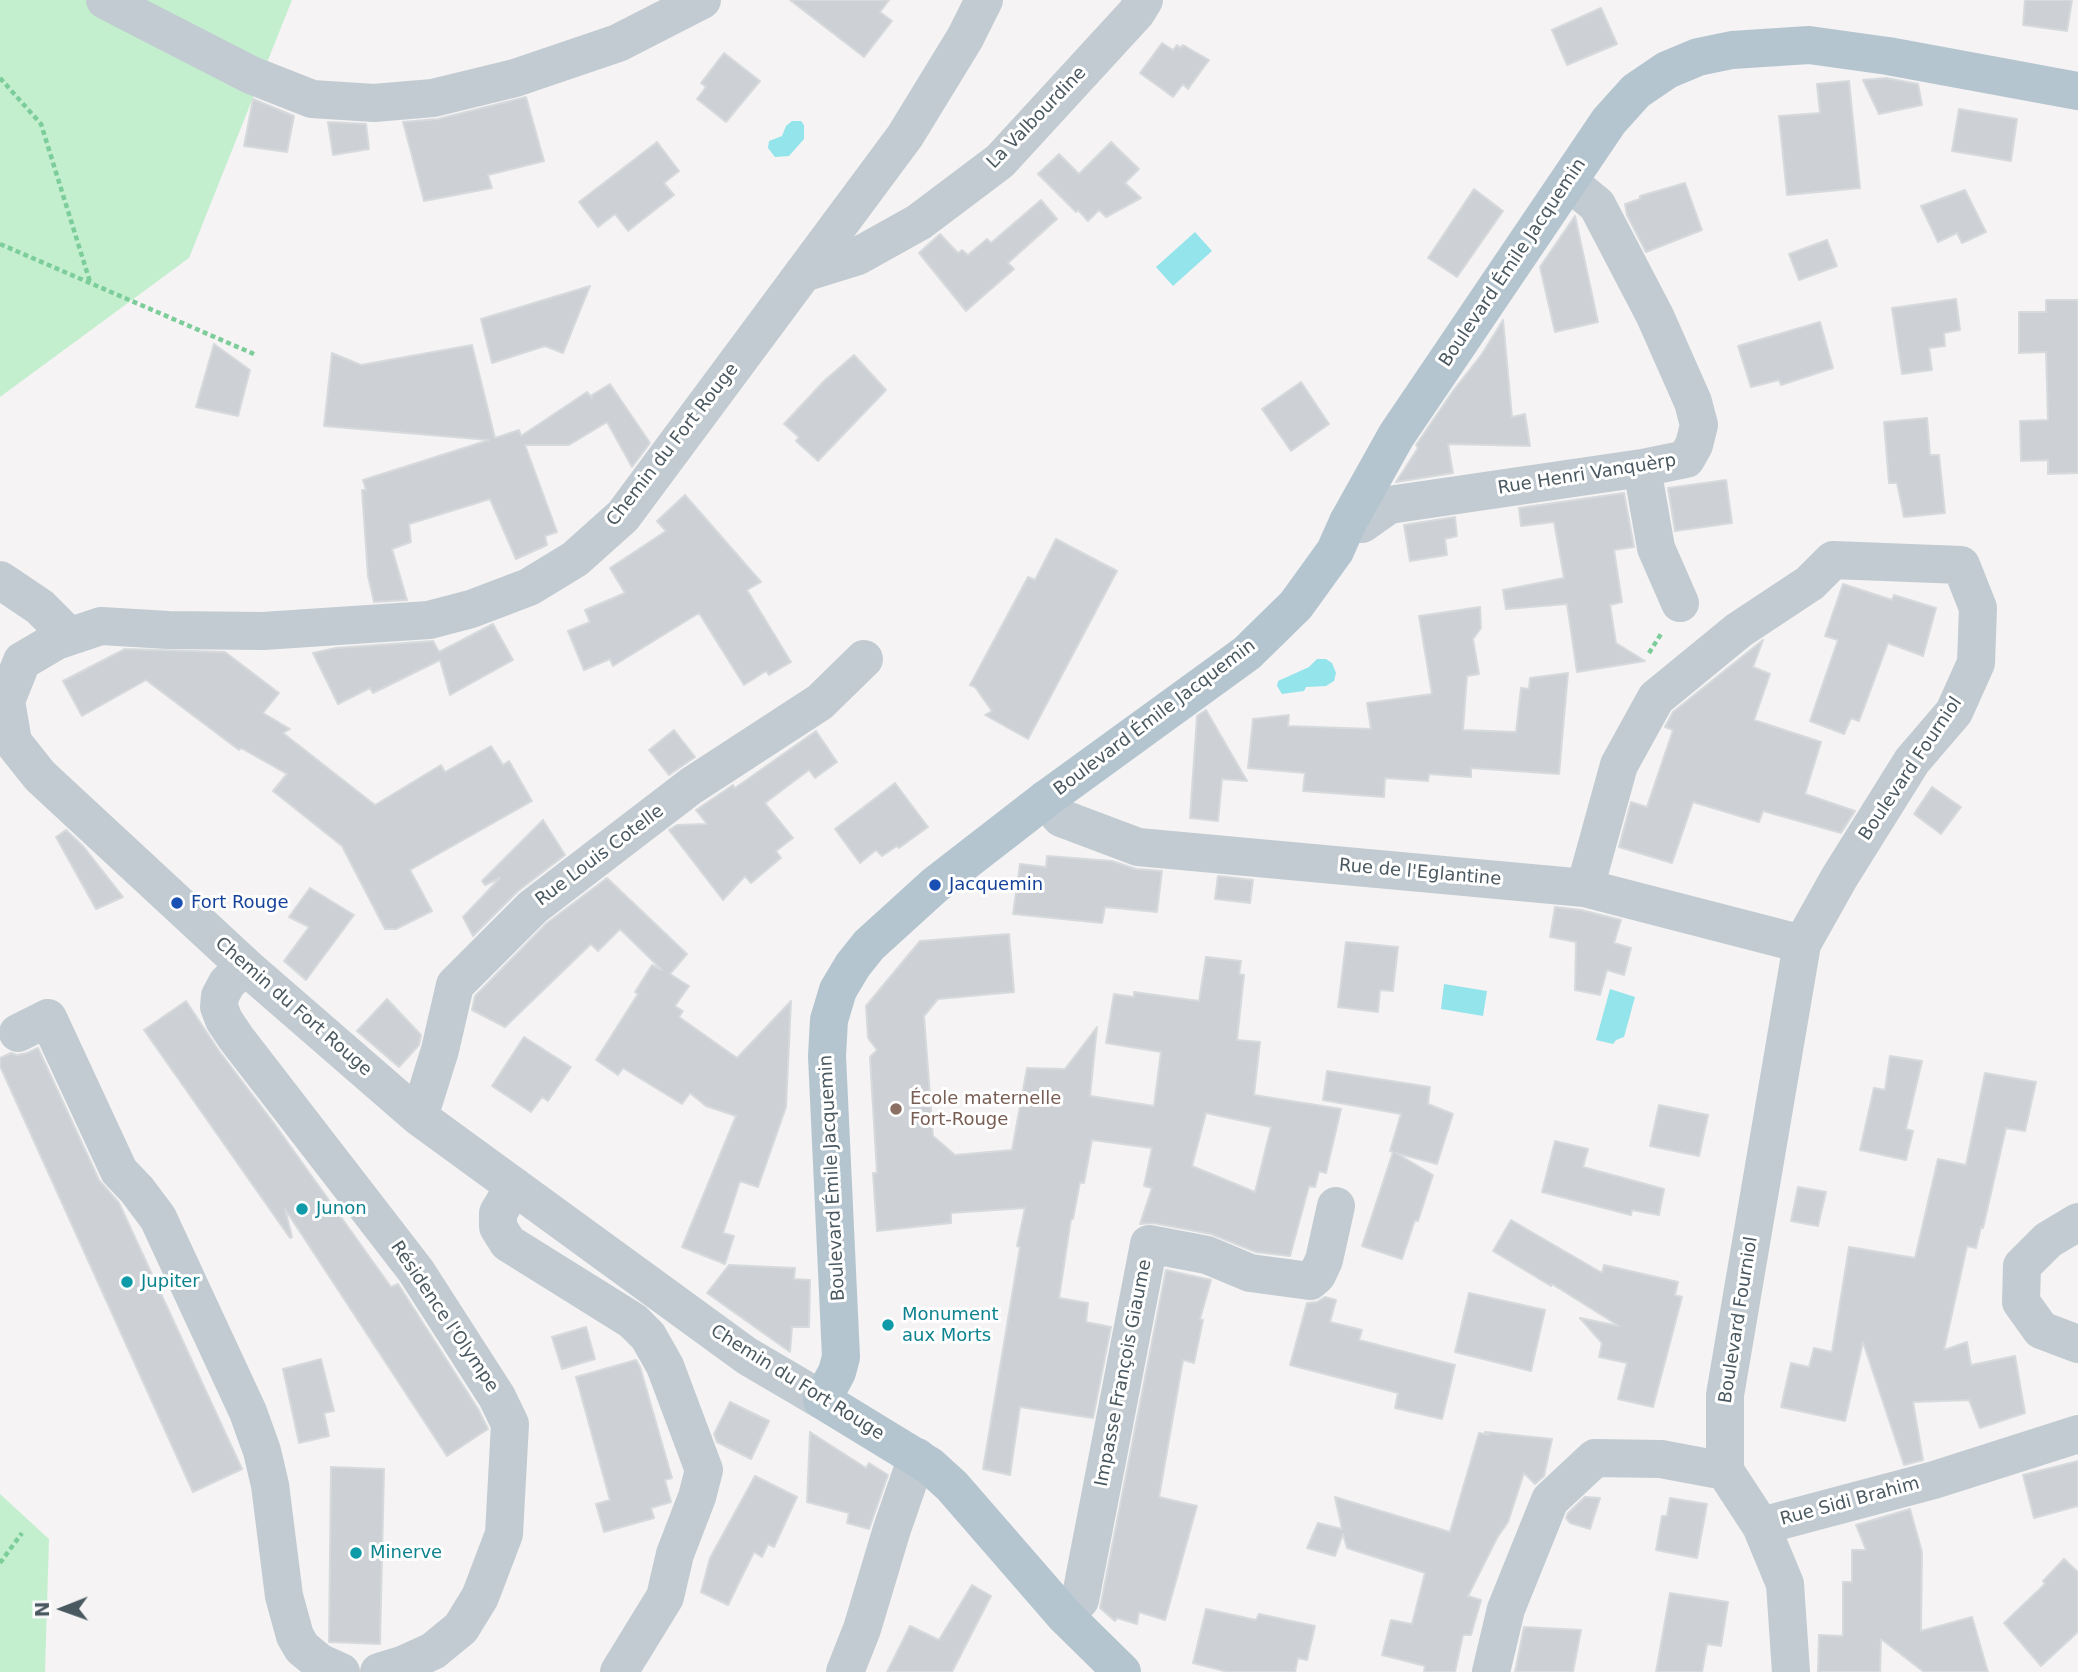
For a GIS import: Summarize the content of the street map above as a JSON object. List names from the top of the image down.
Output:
{
  "streets": {
    "main road": ["Boulevard Émile Jacquemin", "Chemin du Fort Rouge"],
    "street": [
      "La Valbourdine",
      "Rue Henri Vanquèrp",
      "Boulevard Fourniol",
      "Rue Louis Cotelle",
      "Rue de l'Eglantine",
      "Résidence l'Olympe",
      "Impasse François Giaume",
      "Rue Sidi Brahim"
    ]
  },
  "crossings": [
    ["La Valbourdine", "Chemin du Fort Rouge"],
    ["Boulevard Émile Jacquemin", "Chemin du Fort Rouge"],
    ["Boulevard Émile Jacquemin", "Rue Henri Vanquèrp"],
    ["Boulevard Émile Jacquemin", "Rue de l'Eglantine"],
    ["Chemin du Fort Rouge", "Rue Louis Cotelle"],
    ["Chemin du Fort Rouge", "Résidence l'Olympe"],
    ["Chemin du Fort Rouge", "Impasse François Giaume"],
    ["Boulevard Fourniol", "Rue de l'Eglantine"],
    ["Boulevard Fourniol", "Rue Sidi Brahim"]
  ],
  "places": [
    "Jacquemin",
    "Fort Rouge",
    "École maternelle Fort-Rouge",
    "Junon",
    "Jupiter",
    "Monument aux Morts",
    "Minerve"
  ],
  "north": "left"
}
